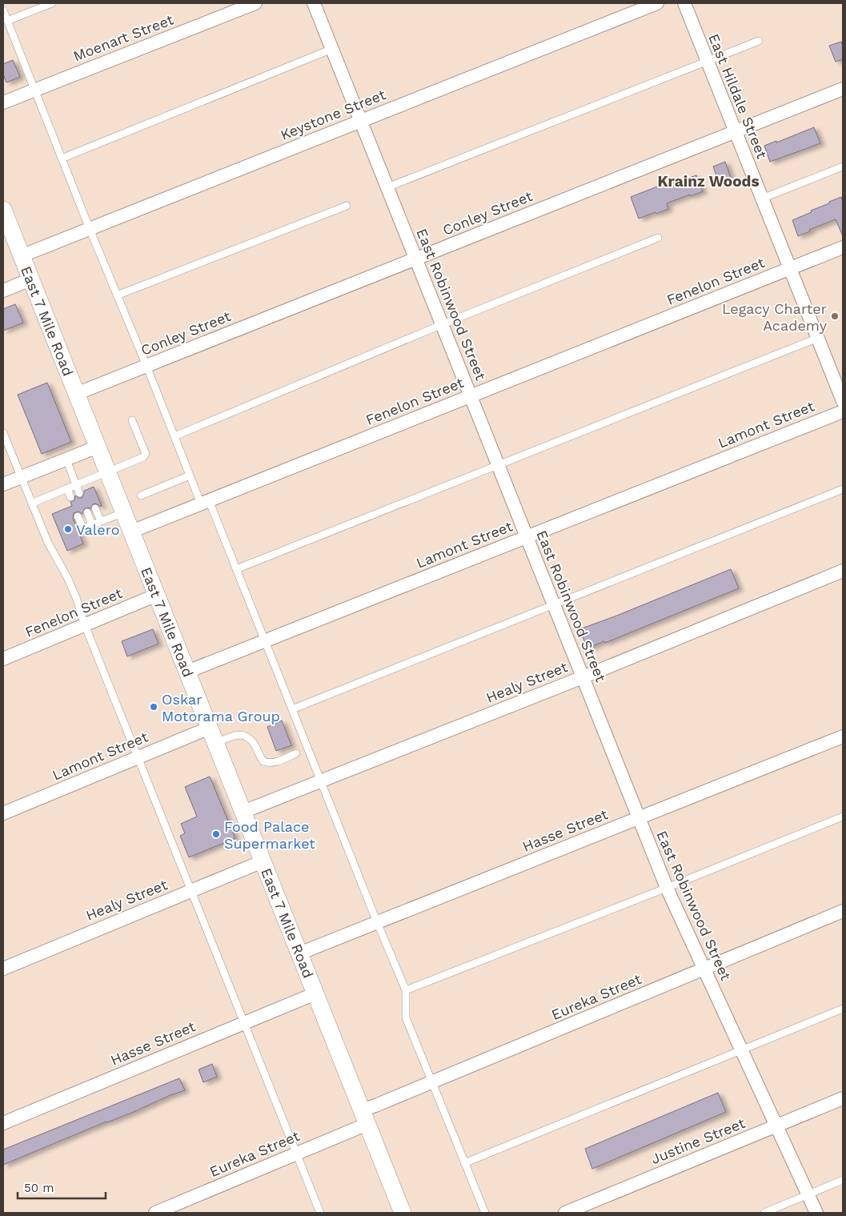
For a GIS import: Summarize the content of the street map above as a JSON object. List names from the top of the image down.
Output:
{
  "streets": {
    "street": [
      "Moenart Street",
      "East Hildale Street",
      "Keystone Street",
      "Conley Street",
      "Fenelon Street",
      "East Robinwood Street",
      "East 7 Mile Road",
      "Lamont Street",
      "Healy Street",
      "Hasse Street",
      "Eureka Street",
      "Justine Street"
    ]
  },
  "crossings": [
    ["East Hildale Street", "Conley Street"],
    ["East Hildale Street", "Fenelon Street"],
    ["Keystone Street", "East Robinwood Street"],
    ["Keystone Street", "East 7 Mile Road"],
    ["Conley Street", "East Robinwood Street"],
    ["Conley Street", "East 7 Mile Road"],
    ["Fenelon Street", "East Robinwood Street"],
    ["Fenelon Street", "East 7 Mile Road"],
    ["East Robinwood Street", "Lamont Street"],
    ["East Robinwood Street", "Healy Street"],
    ["East Robinwood Street", "Hasse Street"],
    ["East Robinwood Street", "Eureka Street"],
    ["East Robinwood Street", "Justine Street"],
    ["East 7 Mile Road", "Lamont Street"],
    ["East 7 Mile Road", "Healy Street"],
    ["East 7 Mile Road", "Hasse Street"],
    ["East 7 Mile Road", "Eureka Street"]
  ],
  "districts": ["Krainz Woods"],
  "places": [
    "Legacy Charter Academy",
    "Valero",
    "Oskar Motorama Group",
    "Food Palace Supermarket"
  ],
  "scale_bar": "50 m"
}
